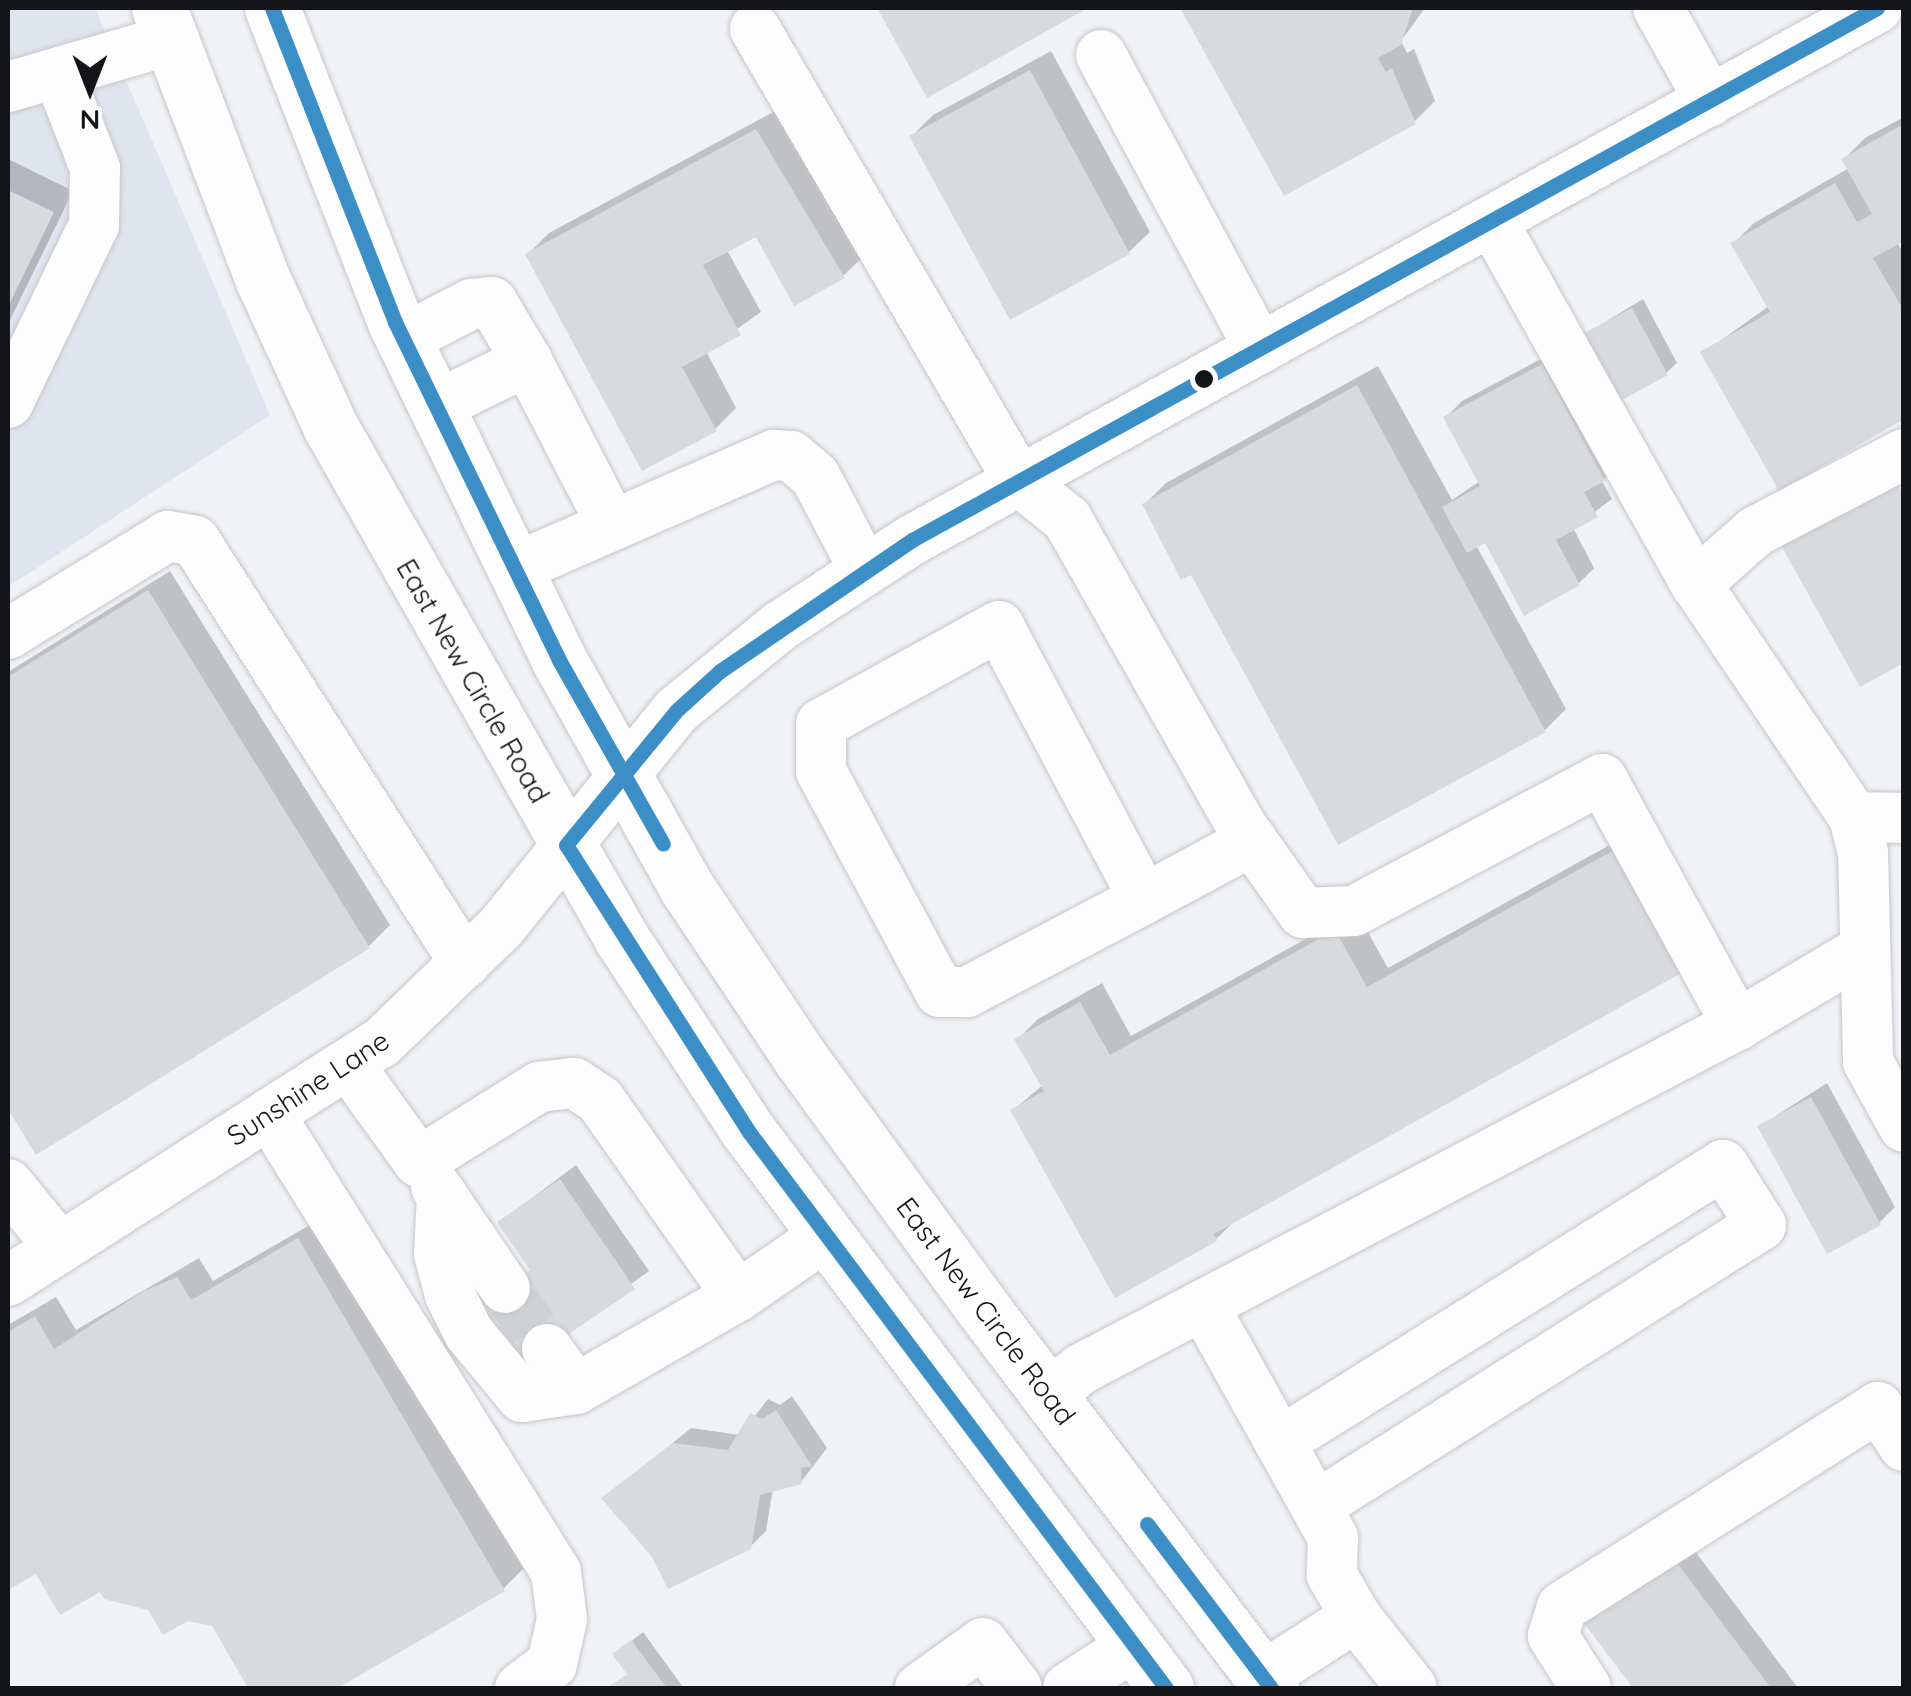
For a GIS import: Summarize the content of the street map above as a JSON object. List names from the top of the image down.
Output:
{
  "streets": {
    "highway": ["East New Circle Road"],
    "street": ["Sunshine Lane"]
  },
  "crossings": [
    ["East New Circle Road", "Sunshine Lane"]
  ],
  "north": "bottom"
}
